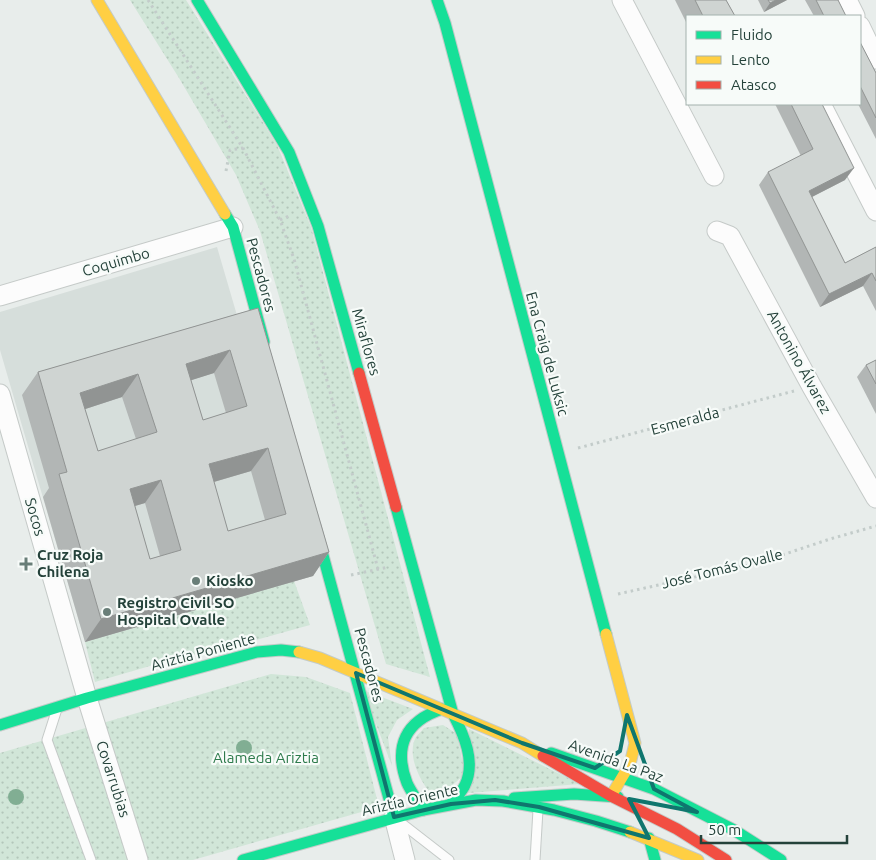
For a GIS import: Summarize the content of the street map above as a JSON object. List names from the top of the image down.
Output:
{
  "streets": {
    "street": [
      "Coquimbo",
      "Pescadores",
      "Miraflores",
      "Ena Craig de Luksic",
      "Antonino Álvarez",
      "Socos",
      "Ariztía Poniente",
      "Avenida La Paz",
      "Covarrubias",
      "Ariztía Oriente"
    ],
    "path": ["Esmeralda", "José Tomás Ovalle"]
  },
  "crossings": [
    ["Coquimbo", "Pescadores"],
    ["Pescadores", "Ariztía Poniente"],
    ["Pescadores", "Ariztía Oriente"],
    ["Miraflores", "Ariztía Poniente"],
    ["Miraflores", "Ariztía Oriente"],
    ["Ena Craig de Luksic", "Esmeralda"],
    ["Ena Craig de Luksic", "José Tomás Ovalle"],
    ["Antonino Álvarez", "Esmeralda"],
    ["Socos", "Ariztía Poniente"],
    ["Socos", "Covarrubias"],
    ["Ariztía Poniente", "Avenida La Paz"],
    ["Ariztía Poniente", "Covarrubias"],
    ["Ariztía Poniente", "Ariztía Oriente"],
    ["Avenida La Paz", "Ariztía Oriente"]
  ],
  "parks": ["Alameda Ariztia"],
  "places": {
    "health": ["Cruz Roja Chilena"],
    "other": ["Kiosko", "Registro Civil SO Hospital Ovalle"]
  },
  "legend": ["Fluido", "Lento", "Atasco"],
  "scale_bar": "50 m"
}
